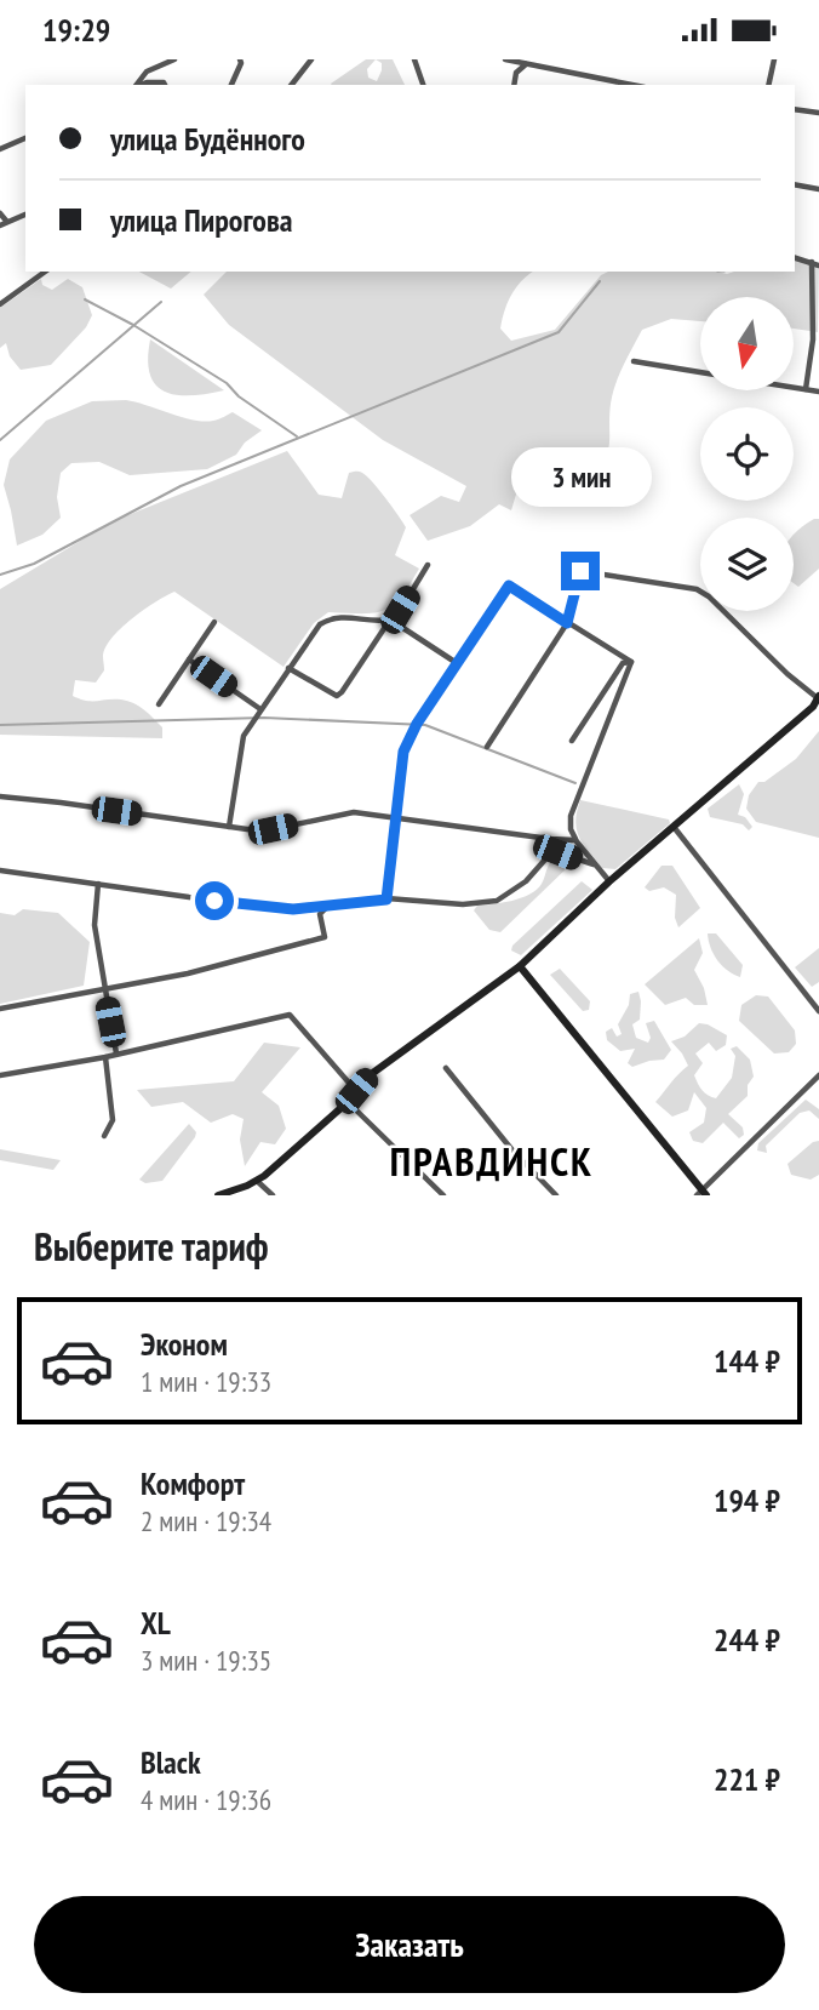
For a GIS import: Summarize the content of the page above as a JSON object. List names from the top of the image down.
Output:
{
  "districts": ["ПРАВДИНСК"],
  "north": "bottom",
  "page": {
    "status": "19:29",
    "banner": ["улица Будённого", "улица Пирогова"],
    "bubble": "3 мин",
    "heading": "Выберите тариф",
    "list": [
      {
        "name": "Эконом",
        "note": "1 мин · 19:33",
        "value": "144 ₽"
      },
      {
        "name": "Комфорт",
        "note": "2 мин · 19:34",
        "value": "194 ₽"
      },
      {
        "name": "XL",
        "note": "3 мин · 19:35",
        "value": "244 ₽"
      },
      {
        "name": "Black",
        "note": "4 мин · 19:36",
        "value": "221 ₽"
      }
    ],
    "buttons": "Заказать"
  }
}
